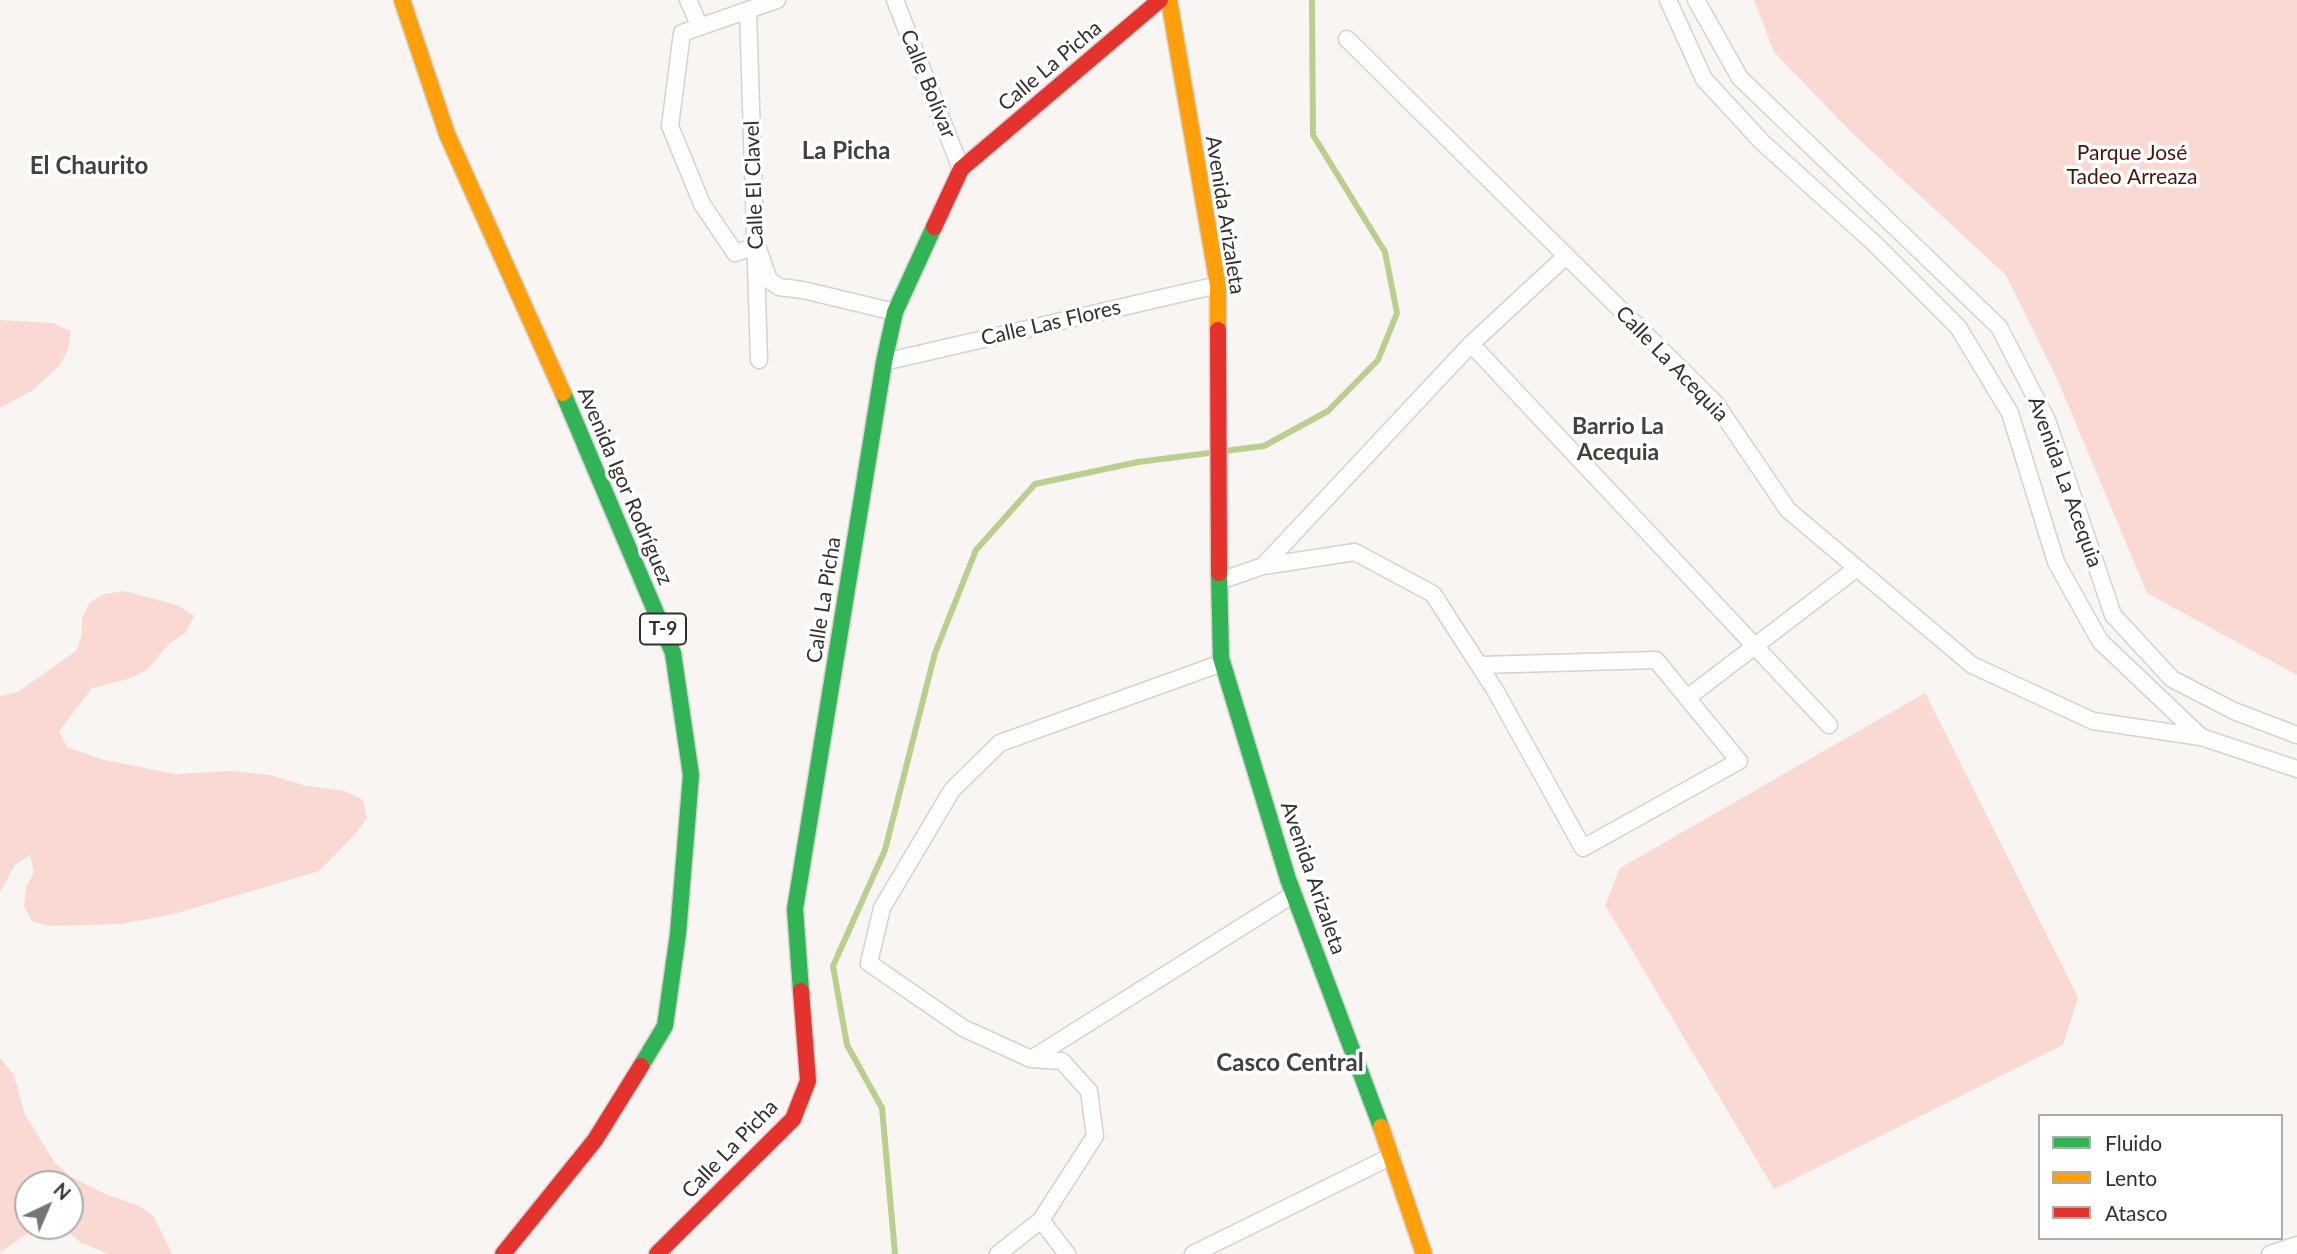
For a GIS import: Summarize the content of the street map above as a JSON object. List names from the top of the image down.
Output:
{
  "streets": {
    "main road": [
      "Calle La Picha",
      "Avenida Arizaleta",
      "Avenida Igor Rodríguez",
      "T-9"
    ],
    "street": [
      "Calle Bolívar",
      "Calle El Clavel",
      "Calle Las Flores",
      "Calle La Acequia",
      "Avenida La Acequia"
    ]
  },
  "crossings": [
    ["Calle La Picha", "Calle Bolívar"],
    ["Calle La Picha", "Calle Las Flores"],
    ["Avenida Arizaleta", "Calle Las Flores"],
    ["Calle La Acequia", "Avenida La Acequia"]
  ],
  "districts": [
    "La Picha",
    "El Chaurito",
    "Barrio La Acequia",
    "Casco Central"
  ],
  "parks": ["Parque José Tadeo Arreaza"],
  "legend": ["Fluido", "Lento", "Atasco"],
  "north": "top right"
}
